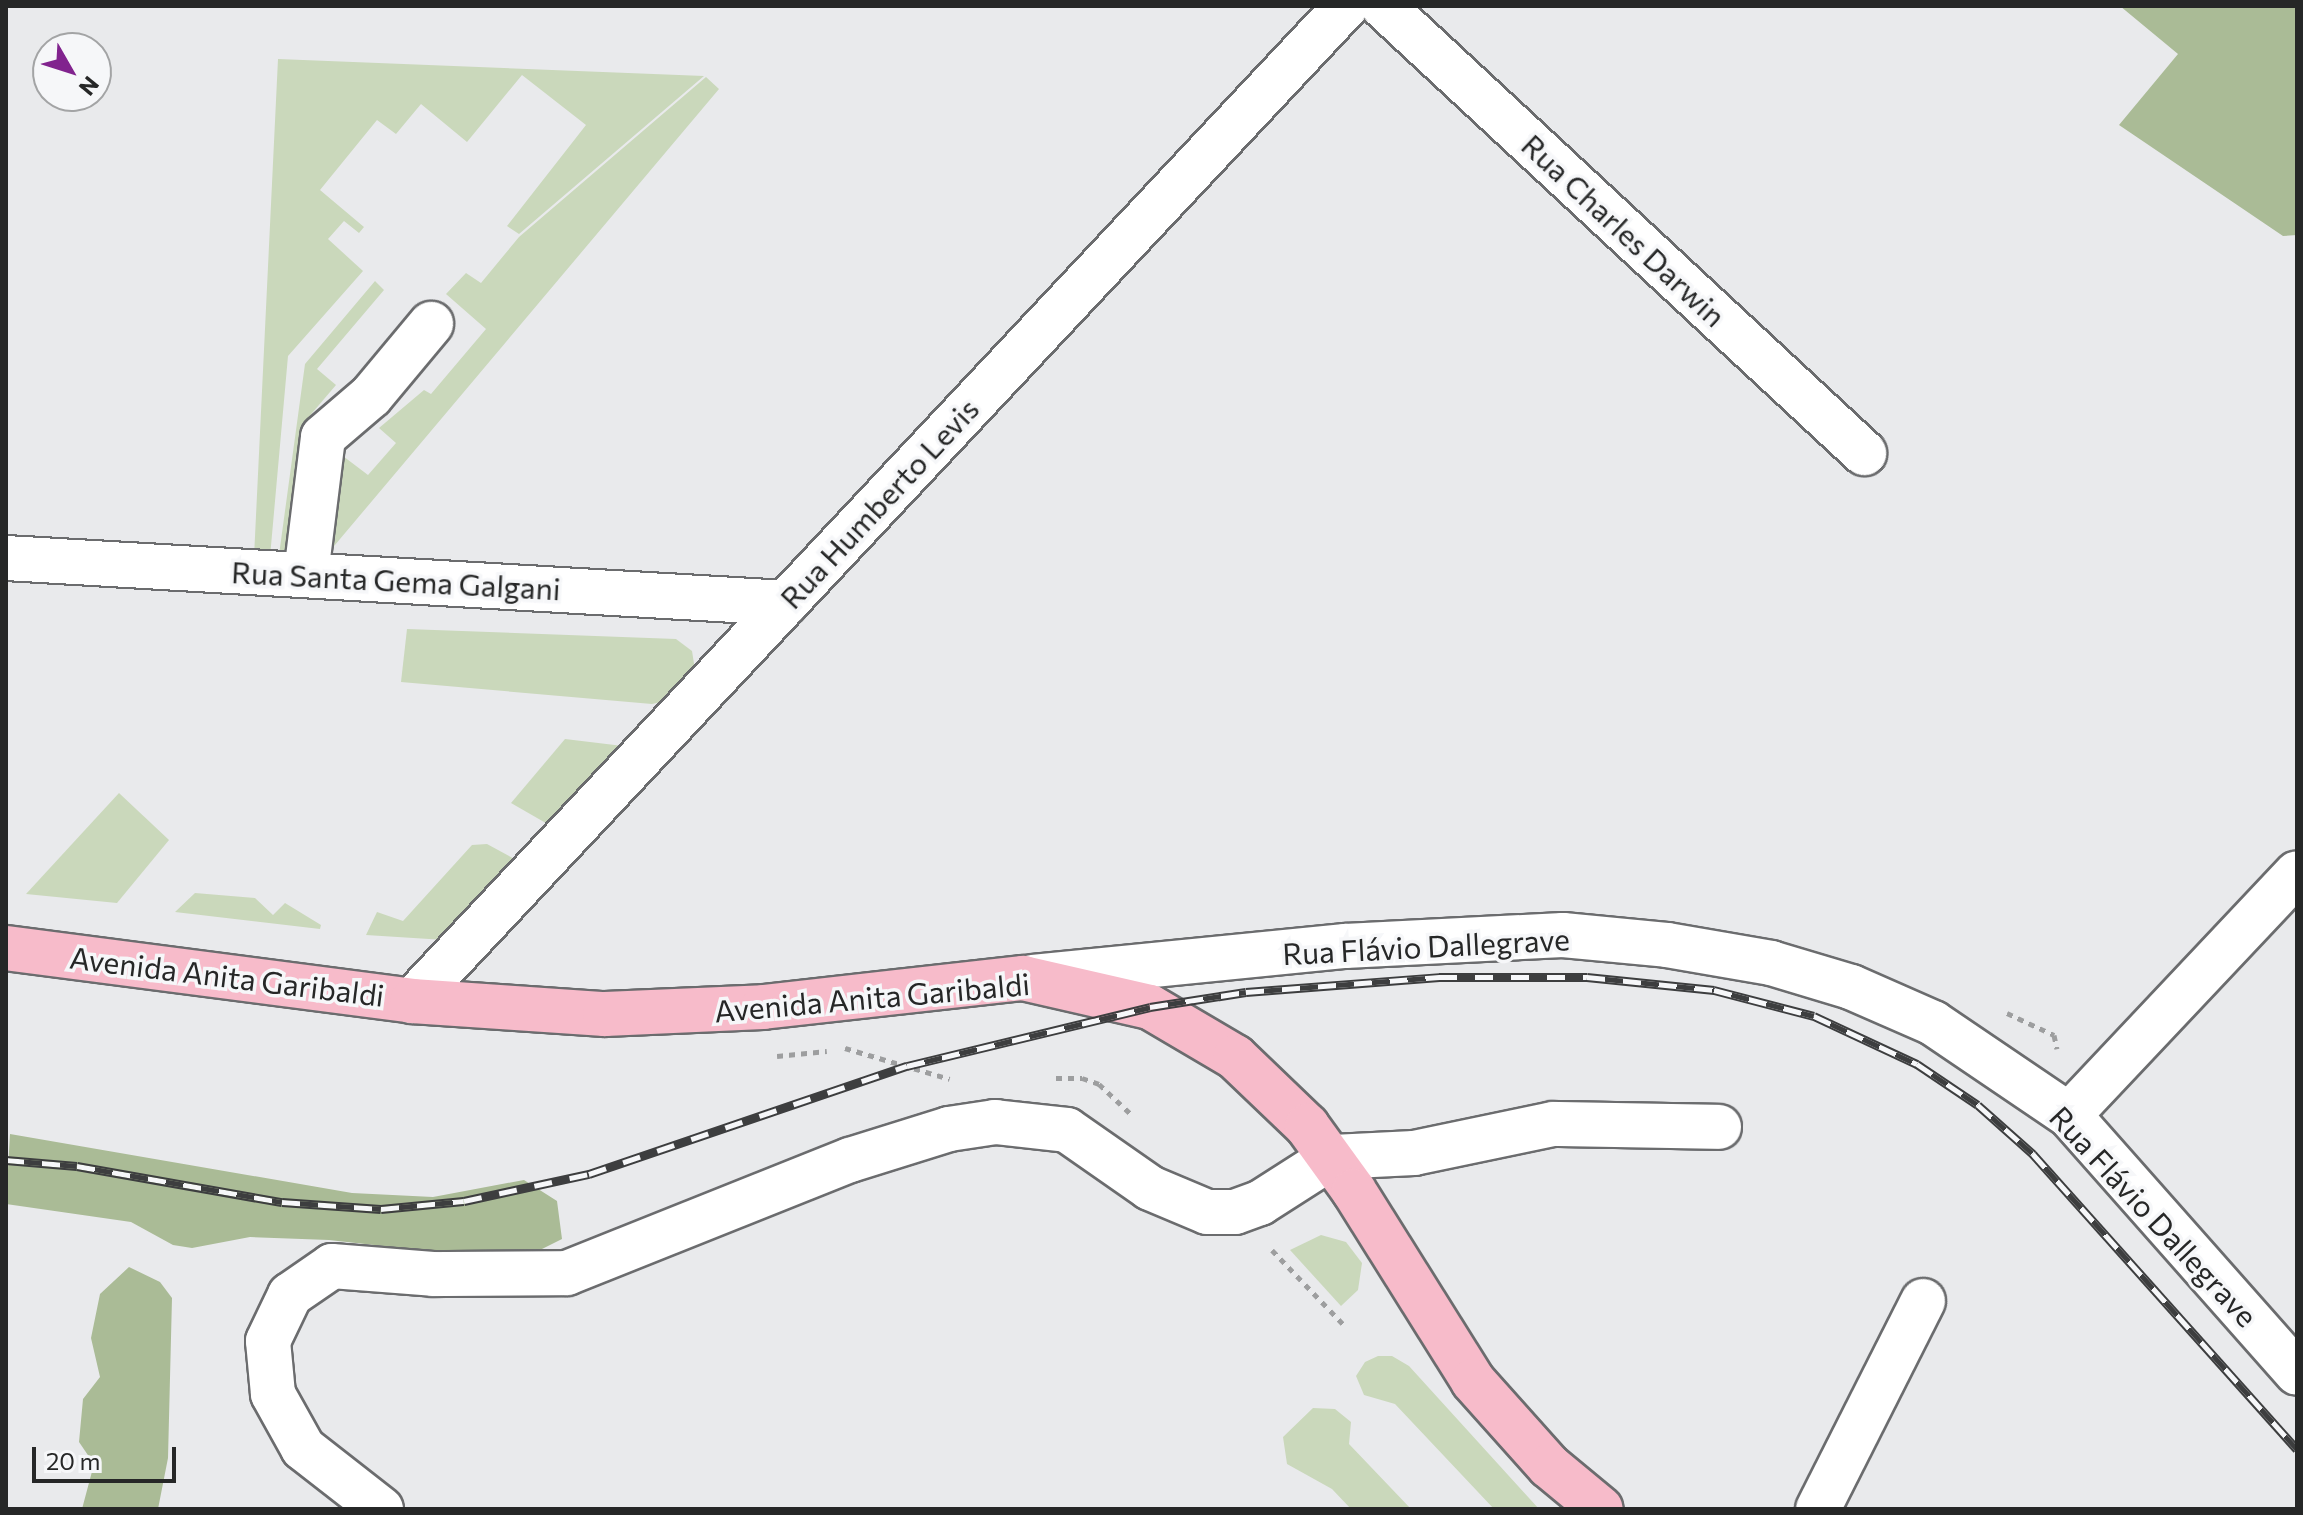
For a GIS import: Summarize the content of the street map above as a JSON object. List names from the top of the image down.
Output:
{
  "streets": {
    "main road": ["Avenida Anita Garibaldi"],
    "street": [
      "Rua Charles Darwin",
      "Rua Humberto Levis",
      "Rua Santa Gema Galgani",
      "Rua Flávio Dallegrave"
    ]
  },
  "crossings": [
    ["Rua Humberto Levis", "Rua Santa Gema Galgani"],
    ["Rua Humberto Levis", "Avenida Anita Garibaldi"],
    ["Rua Flávio Dallegrave", "Avenida Anita Garibaldi"]
  ],
  "scale_bar": "20 m",
  "north": "bottom right"
}
